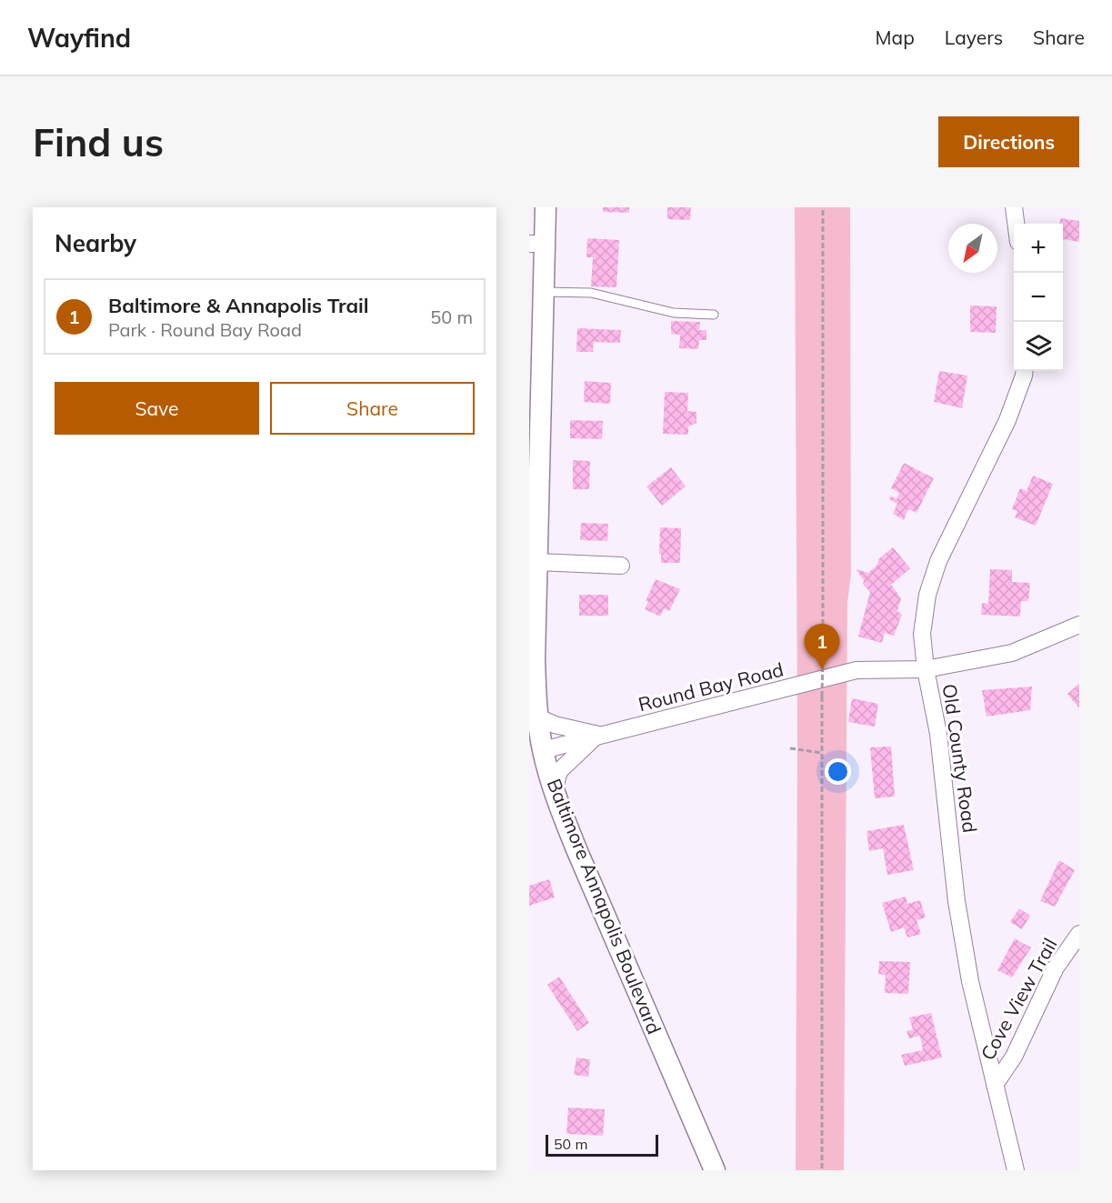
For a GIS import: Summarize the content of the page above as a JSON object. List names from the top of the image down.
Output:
{
  "streets": {
    "street": [
      "Round Bay Road",
      "Old County Road",
      "Baltimore Annapolis Boulevard",
      "Cove View Trail"
    ]
  },
  "crossings": [
    ["Round Bay Road", "Old County Road"],
    ["Round Bay Road", "Baltimore Annapolis Boulevard"],
    ["Old County Road", "Cove View Trail"]
  ],
  "scale_bar": "50 m",
  "north": "bottom left",
  "page": {
    "header": "Wayfind",
    "nav": ["Map", "Layers", "Share"],
    "buttons": [
      "Directions",
      ["Save", "Share"]
    ],
    "title": "Find us",
    "heading": "Nearby",
    "map_buttons": ["+", "−"],
    "list": [
      {
        "mark": "1",
        "name": "Baltimore & Annapolis Trail",
        "note": "Park · Round Bay Road",
        "value": "50 m"
      }
    ],
    "pins": "1",
    "scale": "50 m"
  }
}
